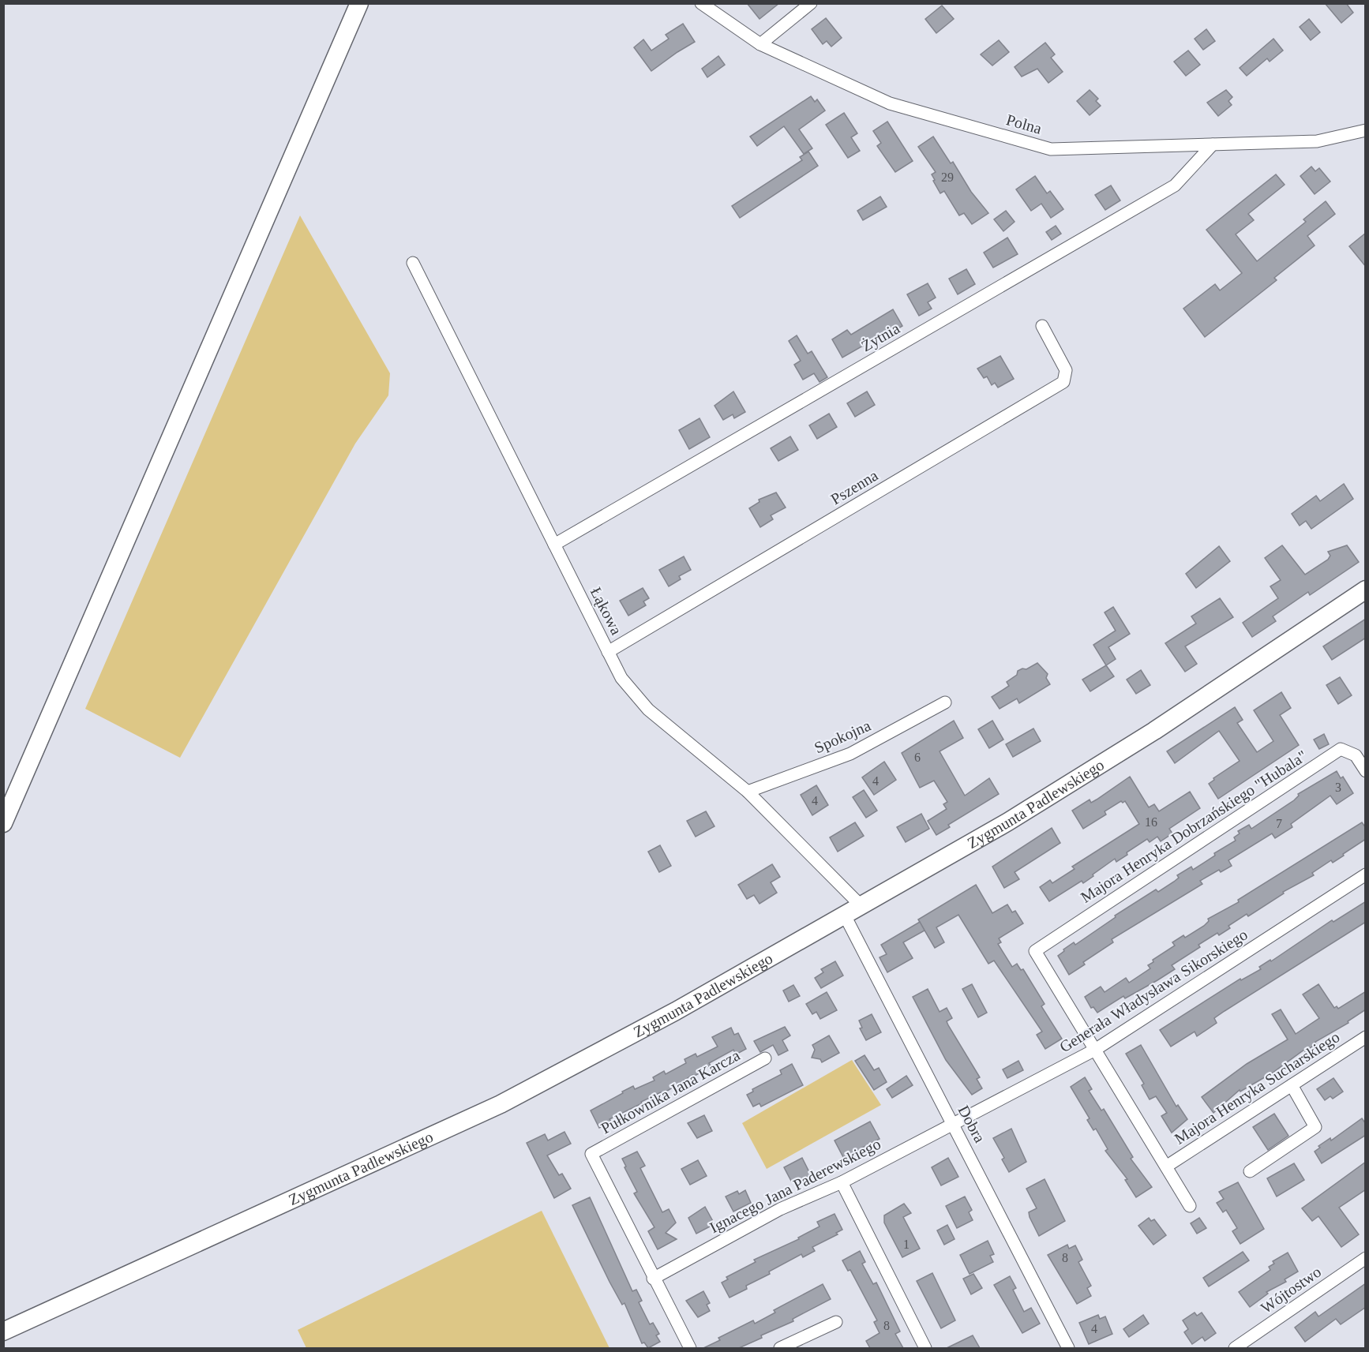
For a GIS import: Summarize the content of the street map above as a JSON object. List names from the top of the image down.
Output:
{
  "streets": {
    "street": [
      "Polna",
      "Żytnia",
      "Pszenna",
      "Łąkowa",
      "Spokojna",
      "Zygmunta Padlewskiego",
      "Majora Henryka Dobrzańskiego \"Hubala\"",
      "Generała Władysława Sikorskiego",
      "Majora Henryka Sucharskiego",
      "Pułkownika Jana Karcza",
      "Dobra",
      "Ignacego Jana Paderewskiego",
      "Wójtostwo"
    ]
  },
  "crossings": [
    ["Polna", "Żytnia"],
    ["Żytnia", "Łąkowa"],
    ["Pszenna", "Łąkowa"],
    ["Łąkowa", "Spokojna"],
    ["Łąkowa", "Zygmunta Padlewskiego"],
    ["Zygmunta Padlewskiego", "Dobra"],
    ["Majora Henryka Dobrzańskiego \"Hubala\"", "Generała Władysława Sikorskiego"],
    ["Generała Władysława Sikorskiego", "Dobra"],
    ["Generała Władysława Sikorskiego", "Ignacego Jana Paderewskiego"],
    ["Pułkownika Jana Karcza", "Ignacego Jana Paderewskiego"],
    ["Dobra", "Ignacego Jana Paderewskiego"]
  ],
  "house_numbers": [
    "29",
    "6",
    "4",
    "3",
    "4",
    "16",
    "7",
    "1",
    "8",
    "8",
    "4"
  ]
}
